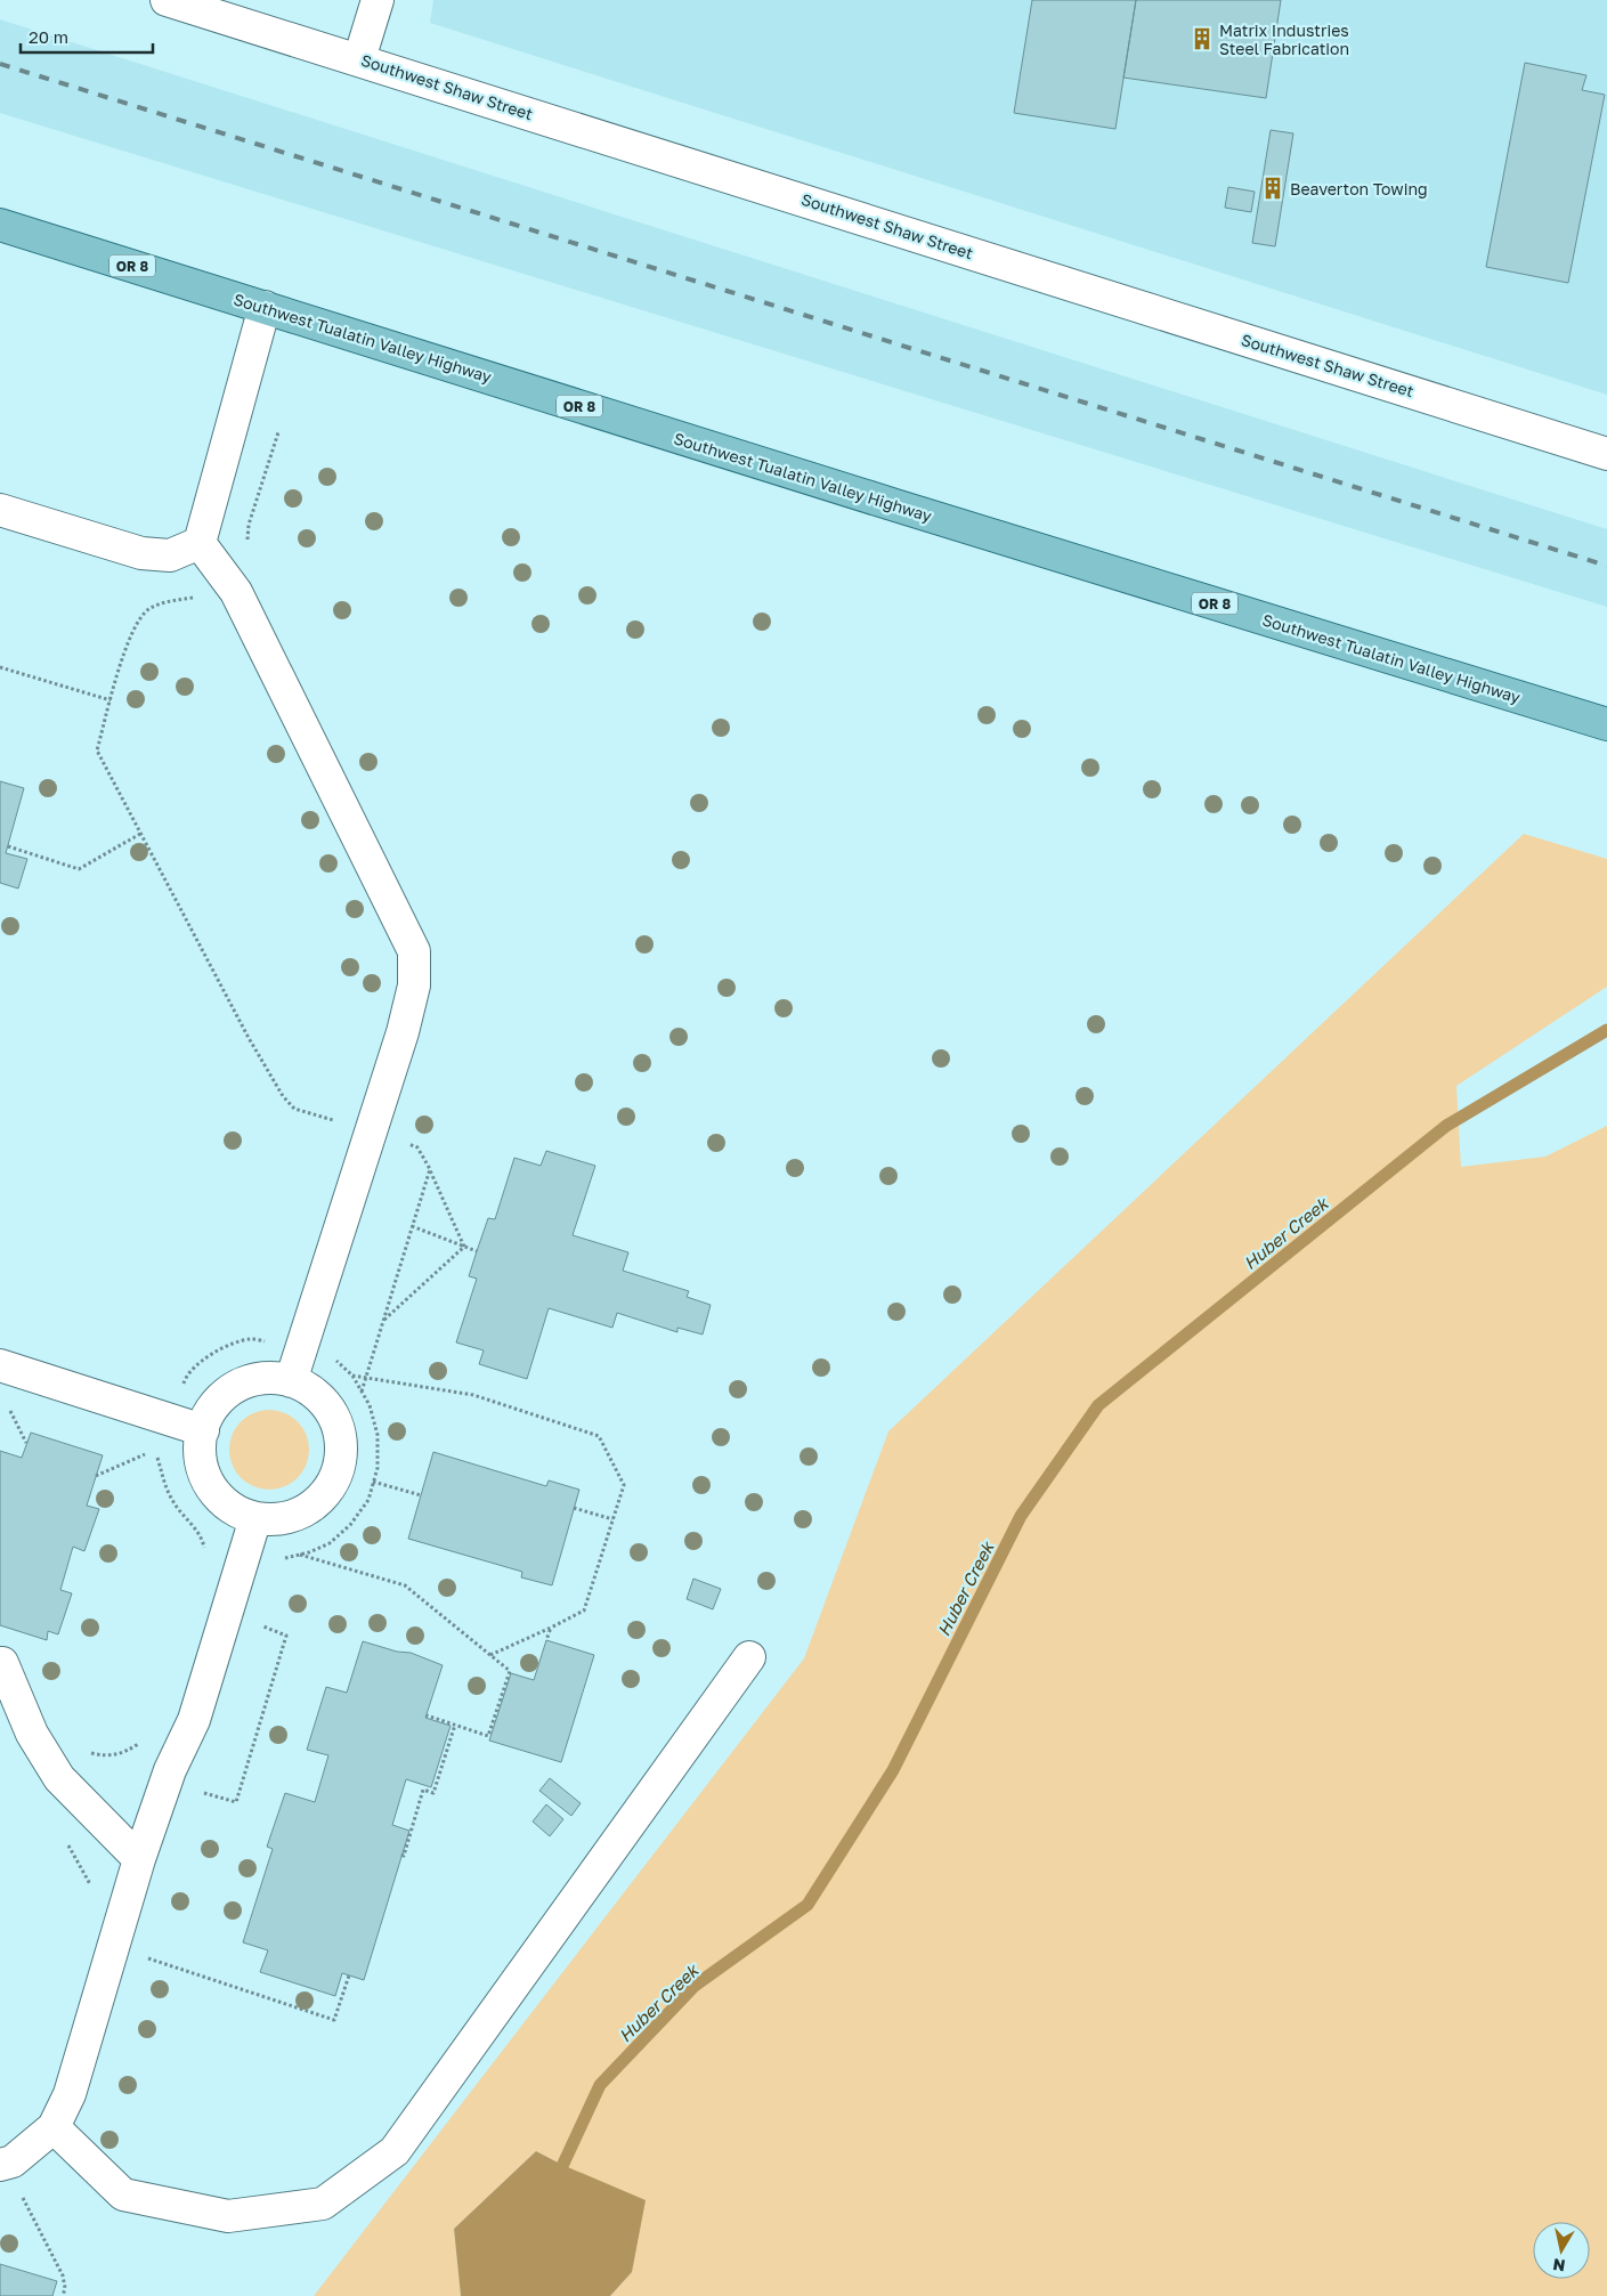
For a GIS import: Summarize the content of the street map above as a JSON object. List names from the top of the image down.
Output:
{
  "streets": {
    "main road": ["OR 8", "Southwest Tualatin Valley Highway"],
    "street": ["Southwest Shaw Street"]
  },
  "water": ["Huber Creek"],
  "places": {
    "building": ["Matrix Industries Steel Fabrication", "Beaverton Towing"]
  },
  "scale_bar": "20 m",
  "north": "bottom"
}
